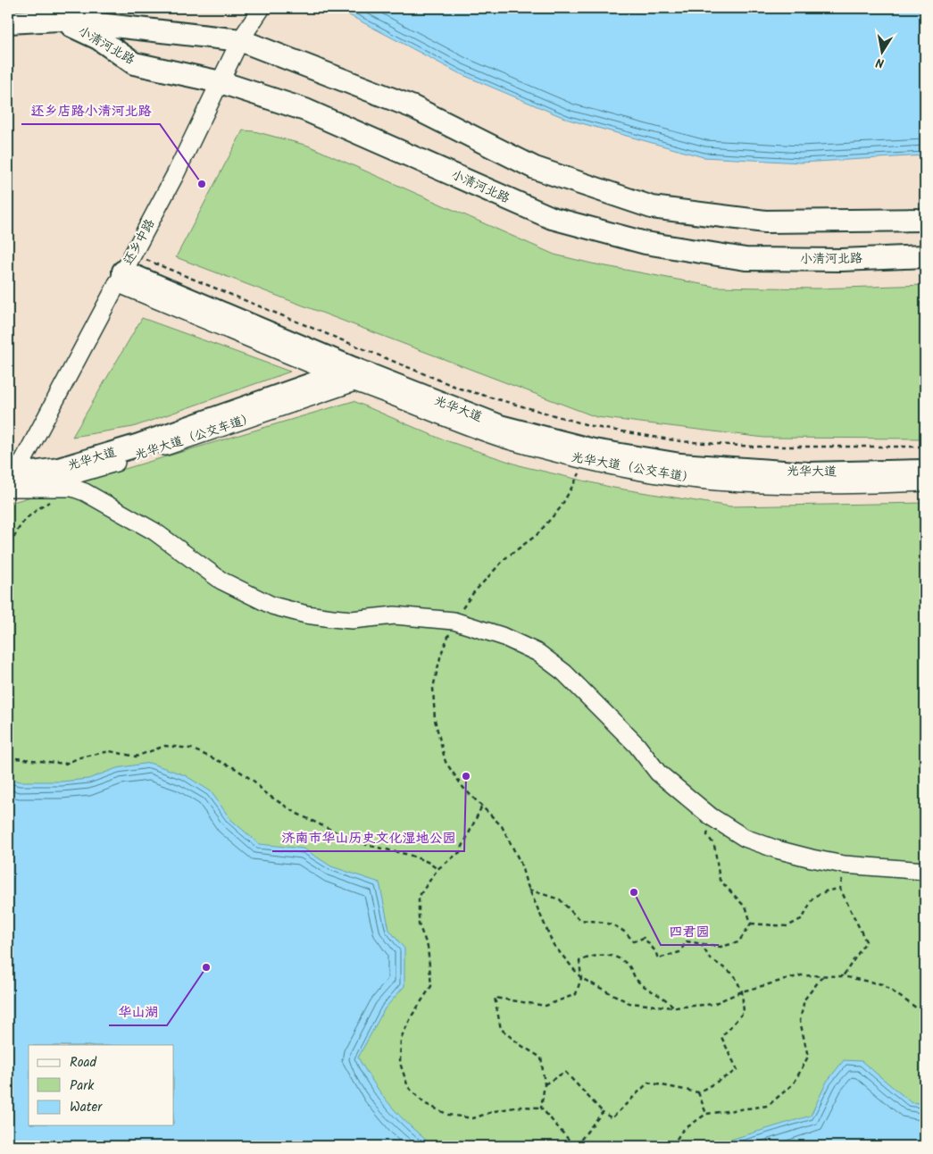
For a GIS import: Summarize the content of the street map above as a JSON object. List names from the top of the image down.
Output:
{
  "streets": {
    "main road": ["小清河北路", "光华大道"],
    "street": ["还乡中路", "光华大道（公交车道）"]
  },
  "crossings": [
    ["小清河北路", "还乡中路"],
    ["还乡中路", "光华大道"],
    ["光华大道", "光华大道（公交车道）"]
  ],
  "places": [
    "还乡店路小清河北路",
    "济南市华山历史文化湿地公园",
    "四君园",
    "华山湖"
  ],
  "legend": ["Road", "Park", "Water"],
  "north": "bottom"
}
